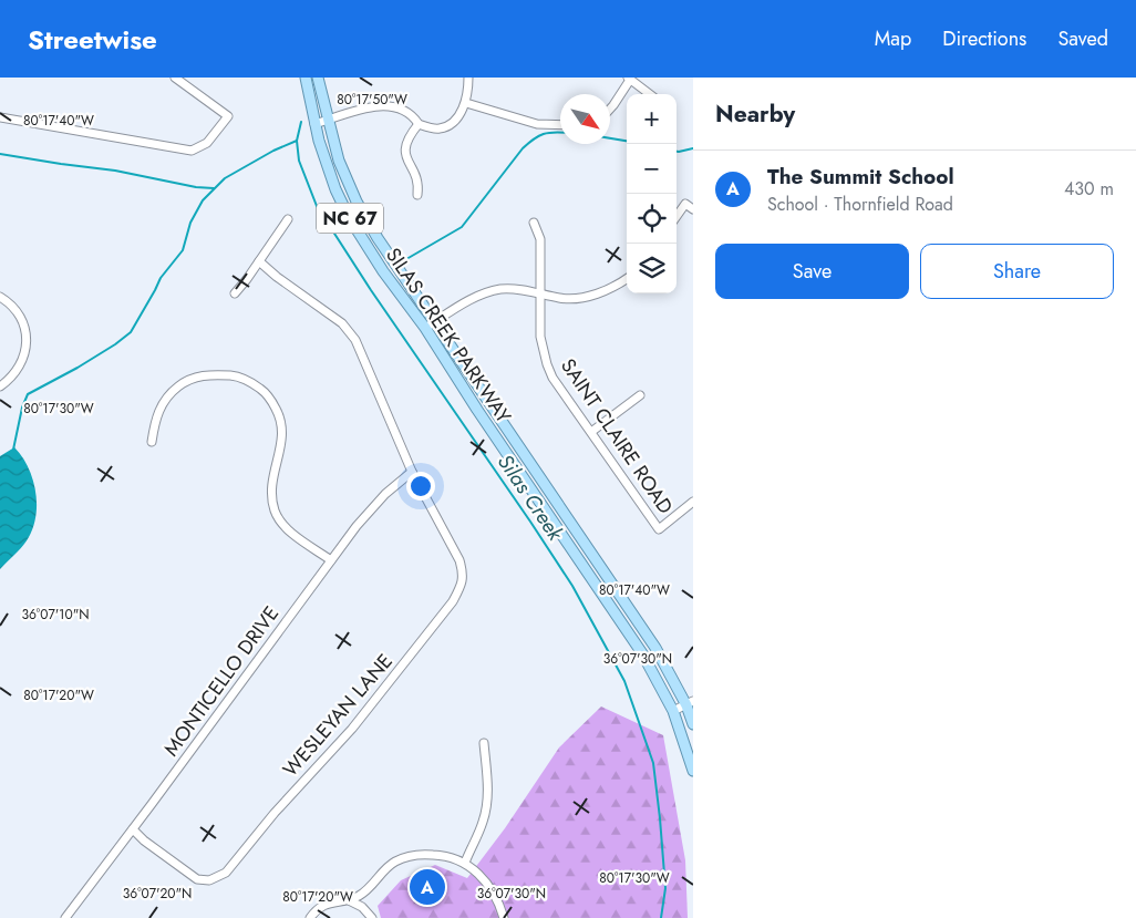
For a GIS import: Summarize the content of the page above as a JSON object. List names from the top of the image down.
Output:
{
  "streets": {
    "main road": ["NC 67", "SILAS CREEK PARKWAY"],
    "street": ["SAINT CLAIRE ROAD", "MONTICELLO DRIVE", "WESLEYAN LANE"]
  },
  "crossings": [
    ["MONTICELLO DRIVE", "WESLEYAN LANE"]
  ],
  "water": ["Silas Creek"],
  "north": "bottom right",
  "page": {
    "header": "Streetwise",
    "nav": ["Map", "Directions", "Saved"],
    "heading": "Nearby",
    "map_buttons": ["+", "−"],
    "list": [
      {
        "mark": "A",
        "name": "The Summit School",
        "note": "School · Thornfield Road",
        "value": "430 m"
      }
    ],
    "buttons": ["Save", "Share"],
    "pins": "A"
  },
  "coordinates": [
    "80°17'50\"W",
    "80°17'40\"W",
    "80°17'30\"W",
    "36°07'10\"N",
    "36°07'30\"N",
    "80°17'20\"W",
    "36°07'20\"N"
  ]
}
